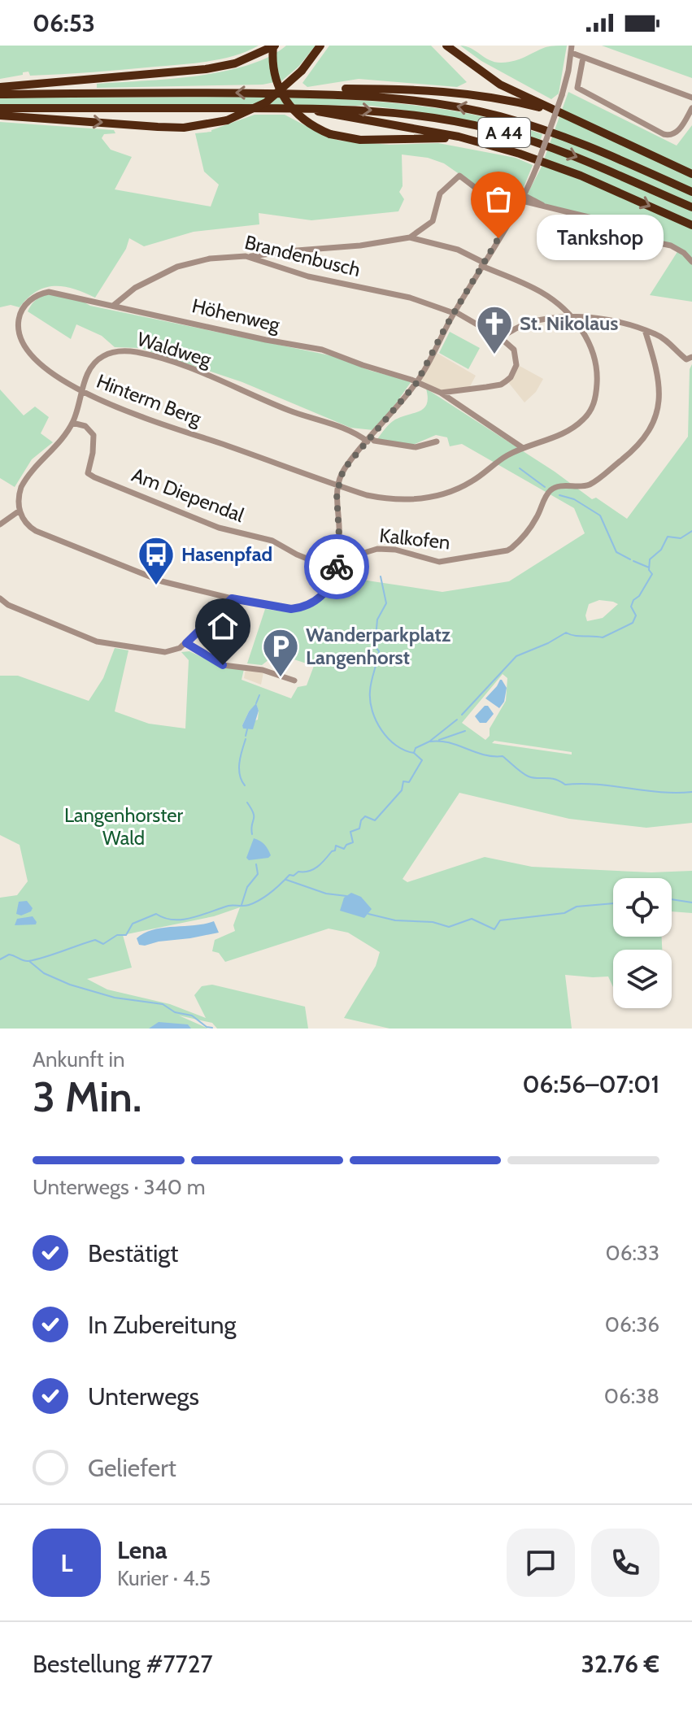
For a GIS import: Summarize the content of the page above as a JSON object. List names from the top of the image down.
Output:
{
  "streets": {
    "highway": ["A 44"],
    "street": [
      "Brandenbusch",
      "Höhenweg",
      "Waldweg",
      "Hinterm Berg",
      "Am Diependal",
      "Kalkofen"
    ]
  },
  "crossings": [
    ["Brandenbusch", "Höhenweg"],
    ["Höhenweg", "Hinterm Berg"],
    ["Waldweg", "Hinterm Berg"],
    ["Waldweg", "Am Diependal"],
    ["Am Diependal", "Kalkofen"]
  ],
  "parks": ["Langenhorster Wald"],
  "places": {
    "other": ["Tankshop"],
    "church": ["St. Nikolaus"],
    "bus stop": ["Hasenpfad"],
    "parking": ["Wanderparkplatz Langenhorst"]
  },
  "page": {
    "status": "06:53",
    "bubble": "Tankshop",
    "heading": ["3 Min.", "Ankunft in", "06:56–07:01"],
    "panel": [
      "Lena",
      "Kurier · 4.5",
      "Bestellung #7727",
      "32.76 €"
    ],
    "bar": "Unterwegs · 340 m",
    "list": [
      ["Bestätigt", "06:33"],
      ["In Zubereitung", "06:36"],
      ["Unterwegs", "06:38"],
      "Geliefert"
    ],
    "round": "L"
  }
}
